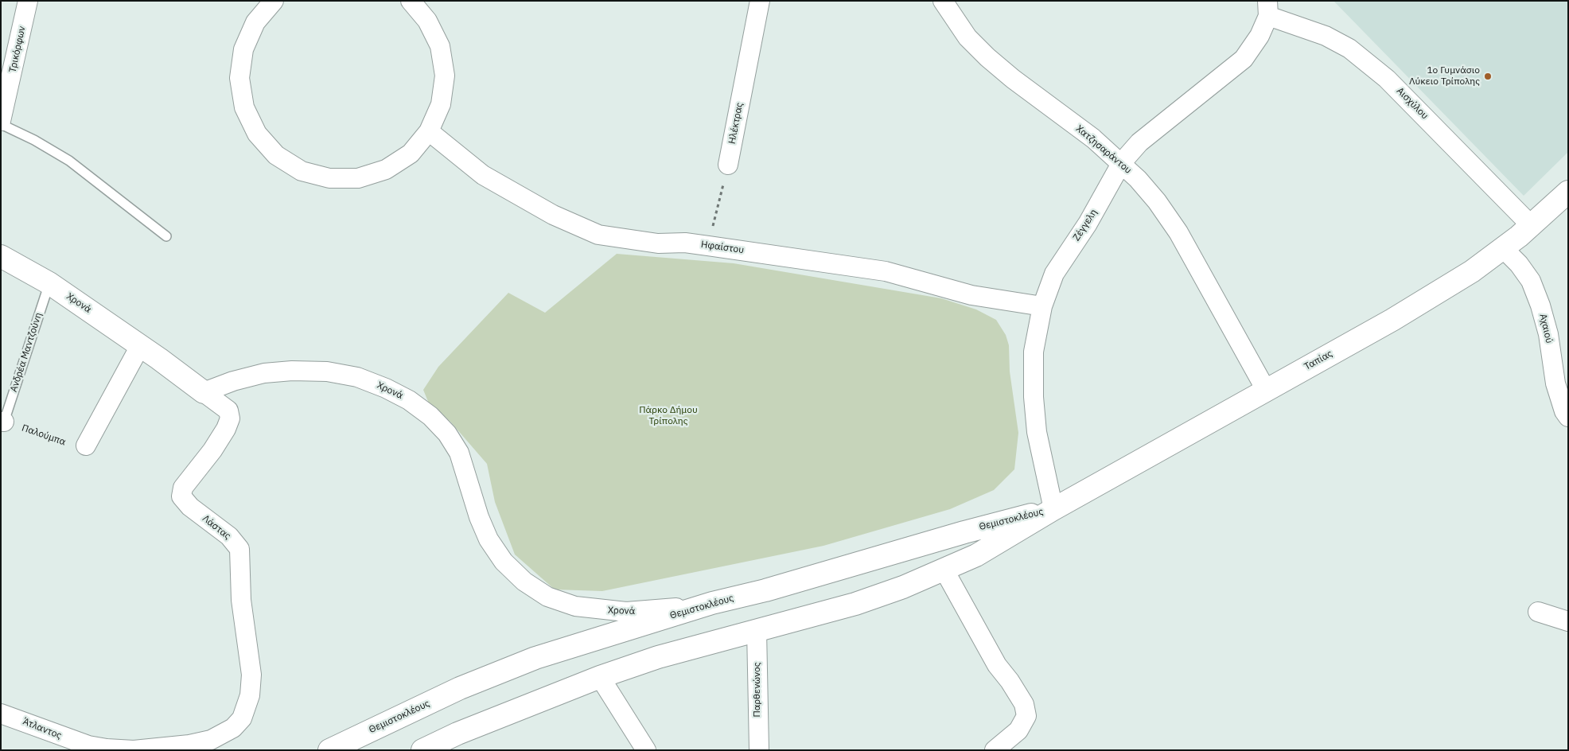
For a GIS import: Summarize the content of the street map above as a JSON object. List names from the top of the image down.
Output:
{
  "streets": {
    "street": [
      "Τρικόρφων",
      "Αισχύλου",
      "Ηλέκτρας",
      "Χατζησαράντου",
      "Ζέγγελη",
      "Ηφαίστου",
      "Χρονά",
      "Αχαιού",
      "Ταπίας",
      "Θεμιστοκλέους",
      "Λάστας",
      "Παρθενώνος",
      "Άτλαντος"
    ],
    "lane": ["Ανδρέα Μαντζούνη"],
    "path": ["Παλούμπα"]
  },
  "crossings": [
    ["Αισχύλου", "Ζέγγελη"],
    ["Αισχύλου", "Ταπίας"],
    ["Χατζησαράντου", "Ζέγγελη"],
    ["Χατζησαράντου", "Ταπίας"],
    ["Ζέγγελη", "Ηφαίστου"],
    ["Ζέγγελη", "Ταπίας"],
    ["Ζέγγελη", "Θεμιστοκλέους"],
    ["Χρονά", "Ανδρέα Μαντζούνη"],
    ["Χρονά", "Θεμιστοκλέους"],
    ["Χρονά", "Λάστας"],
    ["Αχαιού", "Ταπίας"],
    ["Ανδρέα Μαντζούνη", "Παλούμπα"],
    ["Ταπίας", "Θεμιστοκλέους"],
    ["Θεμιστοκλέους", "Παρθενώνος"],
    ["Λάστας", "Άτλαντος"]
  ],
  "parks": ["Πάρκο Δήμου Τρίπολης"],
  "places": ["1ο Γυμνάσιο Λύκειο Τρίπολης"]
}
